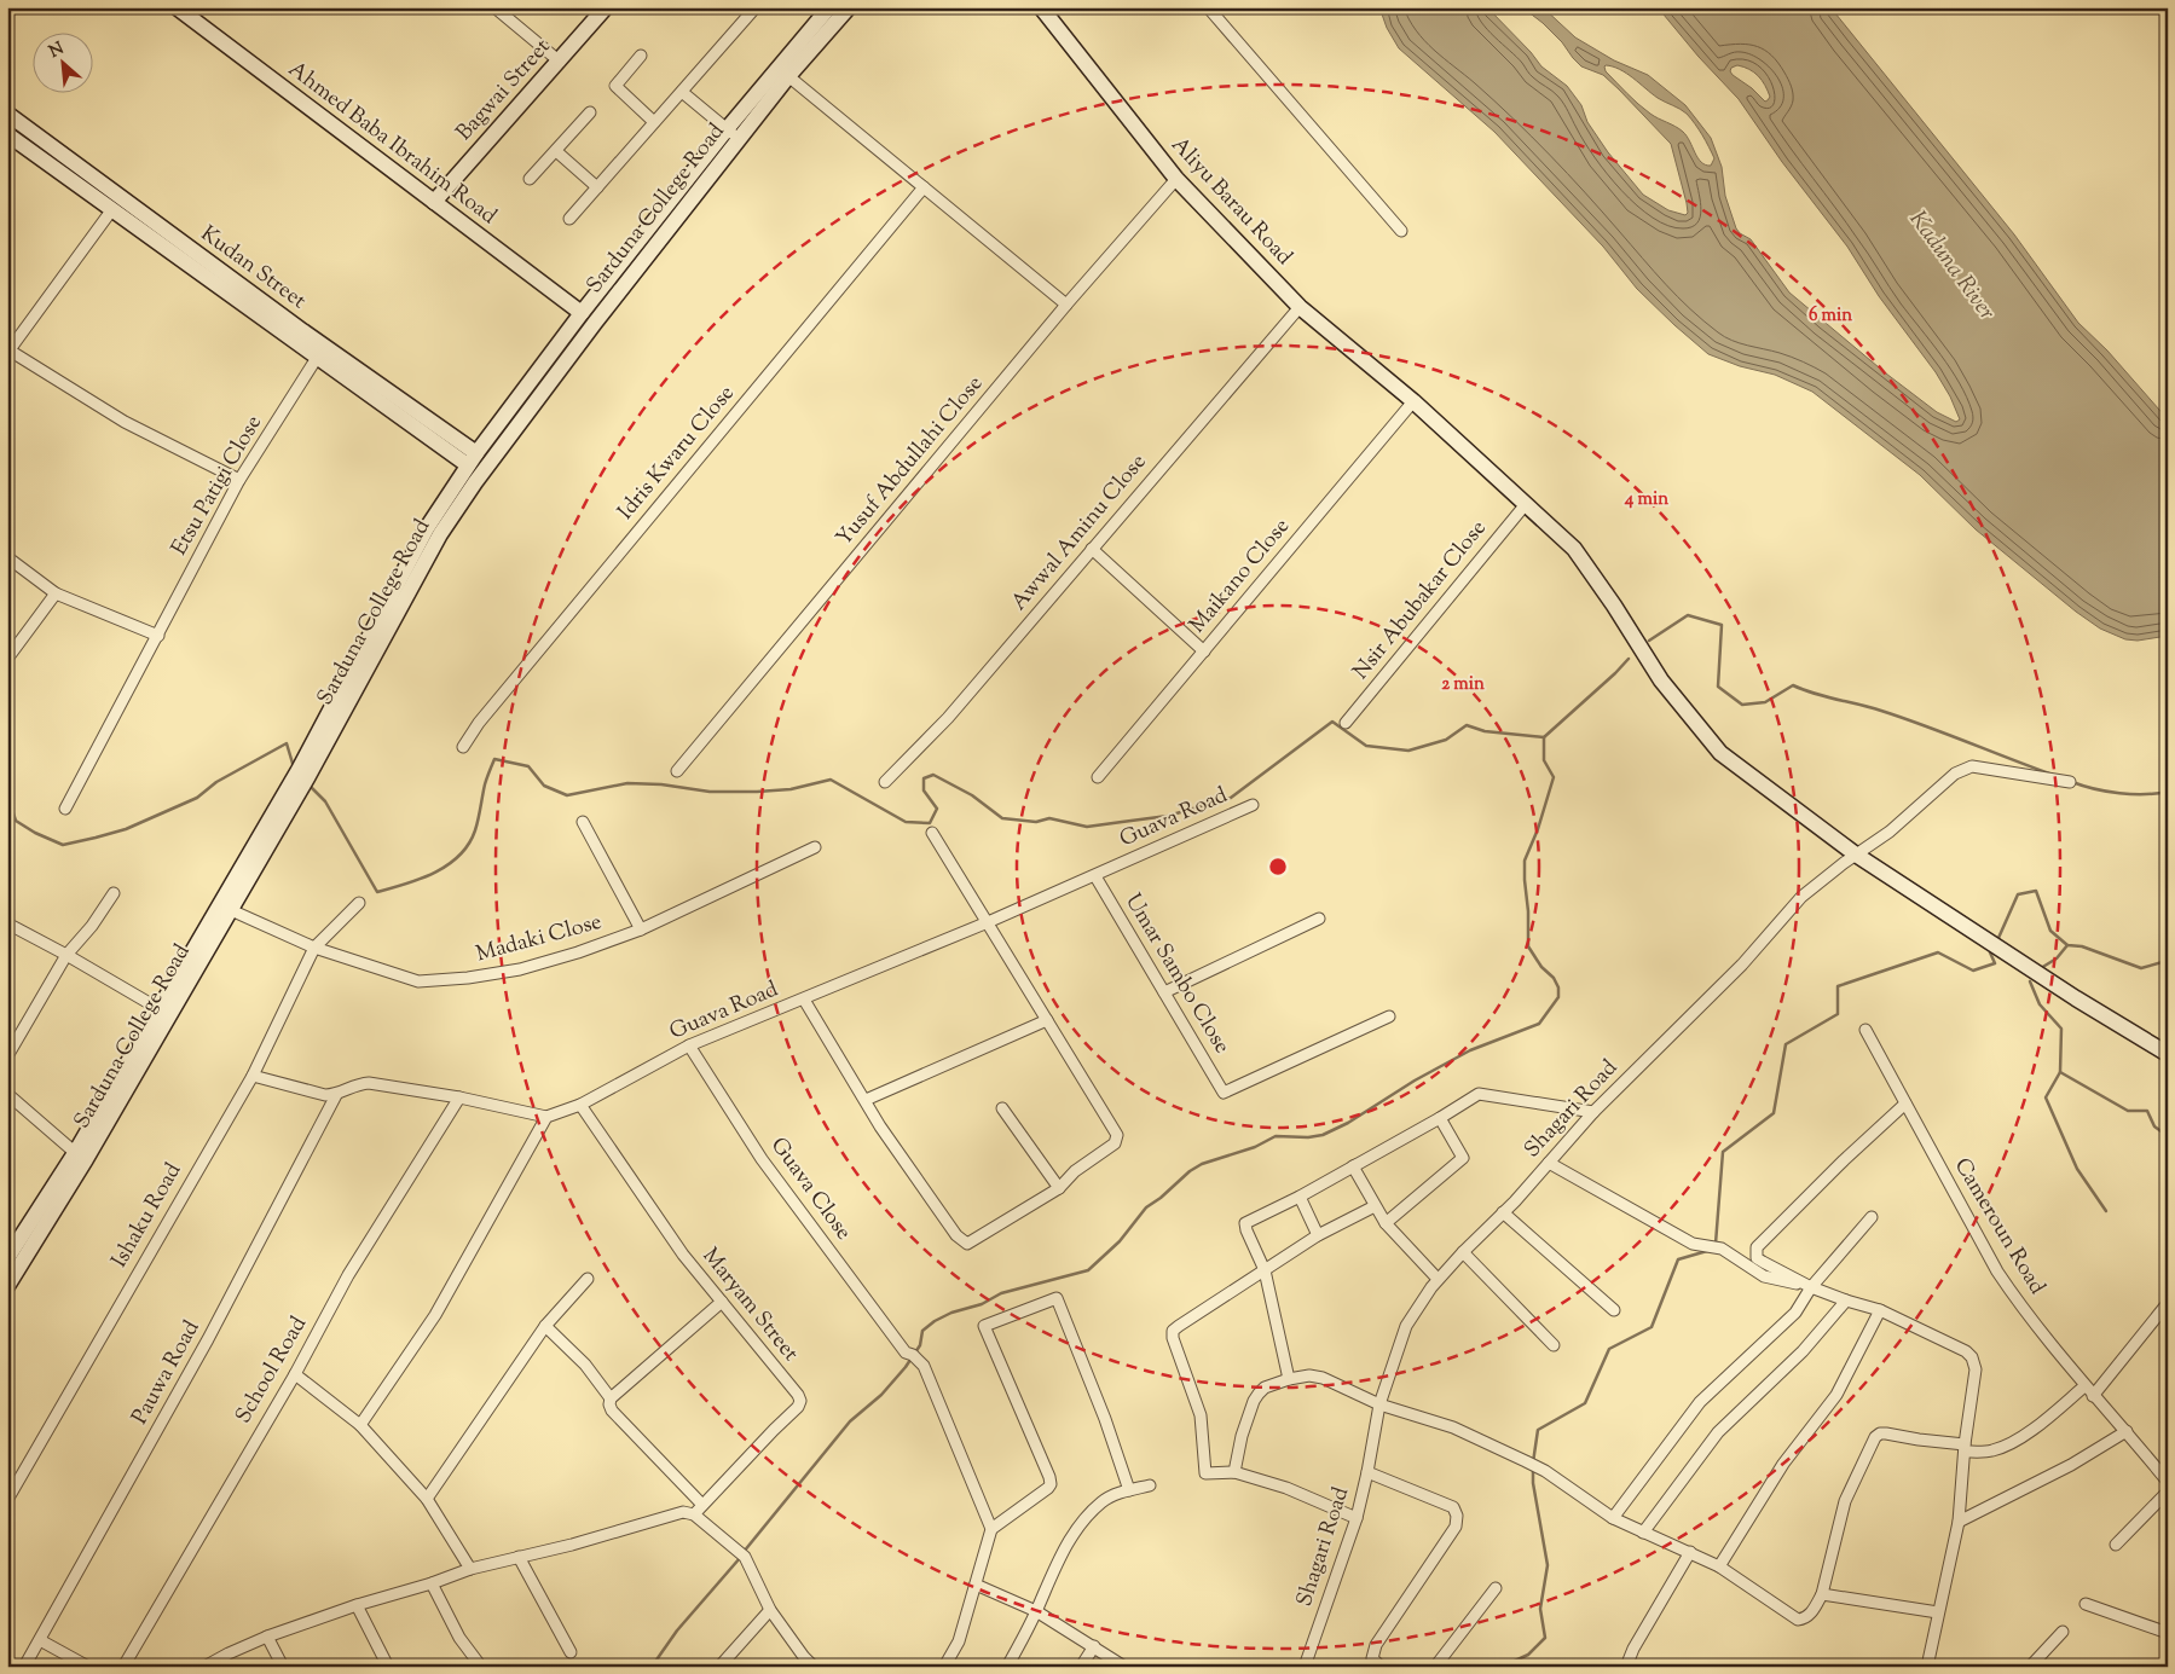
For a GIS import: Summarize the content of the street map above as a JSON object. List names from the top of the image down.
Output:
{
  "streets": {
    "street": [
      "Bagwai Street",
      "Ahmed Baba Ibrahim Road",
      "Aliyu Barau Road",
      "Sarduna College Road",
      "Kudan Street",
      "Idris Kwaru Close",
      "Yusuf Abdullahi Close",
      "Etsu Patigi Close",
      "Awwal Aminu Close",
      "Maikano Close",
      "Nsir Abubakar Close",
      "Guava Road",
      "Madaki Close",
      "Umar Sambo Close",
      "Shagari Road",
      "Guava Close",
      "Ishaku Road",
      "Cameroun Road",
      "Maryam Street",
      "School Road",
      "Pauwa Road"
    ]
  },
  "crossings": [
    ["Bagwai Street", "Ahmed Baba Ibrahim Road"],
    ["Ahmed Baba Ibrahim Road", "Sarduna College Road"],
    ["Aliyu Barau Road", "Yusuf Abdullahi Close"],
    ["Aliyu Barau Road", "Awwal Aminu Close"],
    ["Aliyu Barau Road", "Maikano Close"],
    ["Aliyu Barau Road", "Nsir Abubakar Close"],
    ["Aliyu Barau Road", "Shagari Road"],
    ["Sarduna College Road", "Kudan Street"],
    ["Sarduna College Road", "Madaki Close"],
    ["Guava Road", "Umar Sambo Close"],
    ["Guava Road", "Guava Close"],
    ["Guava Road", "Maryam Street"],
    ["Madaki Close", "Ishaku Road"]
  ],
  "water": ["Kaduna River"],
  "north": "top left",
  "rings": ["6 min", "4 min", "2 min"]
}
